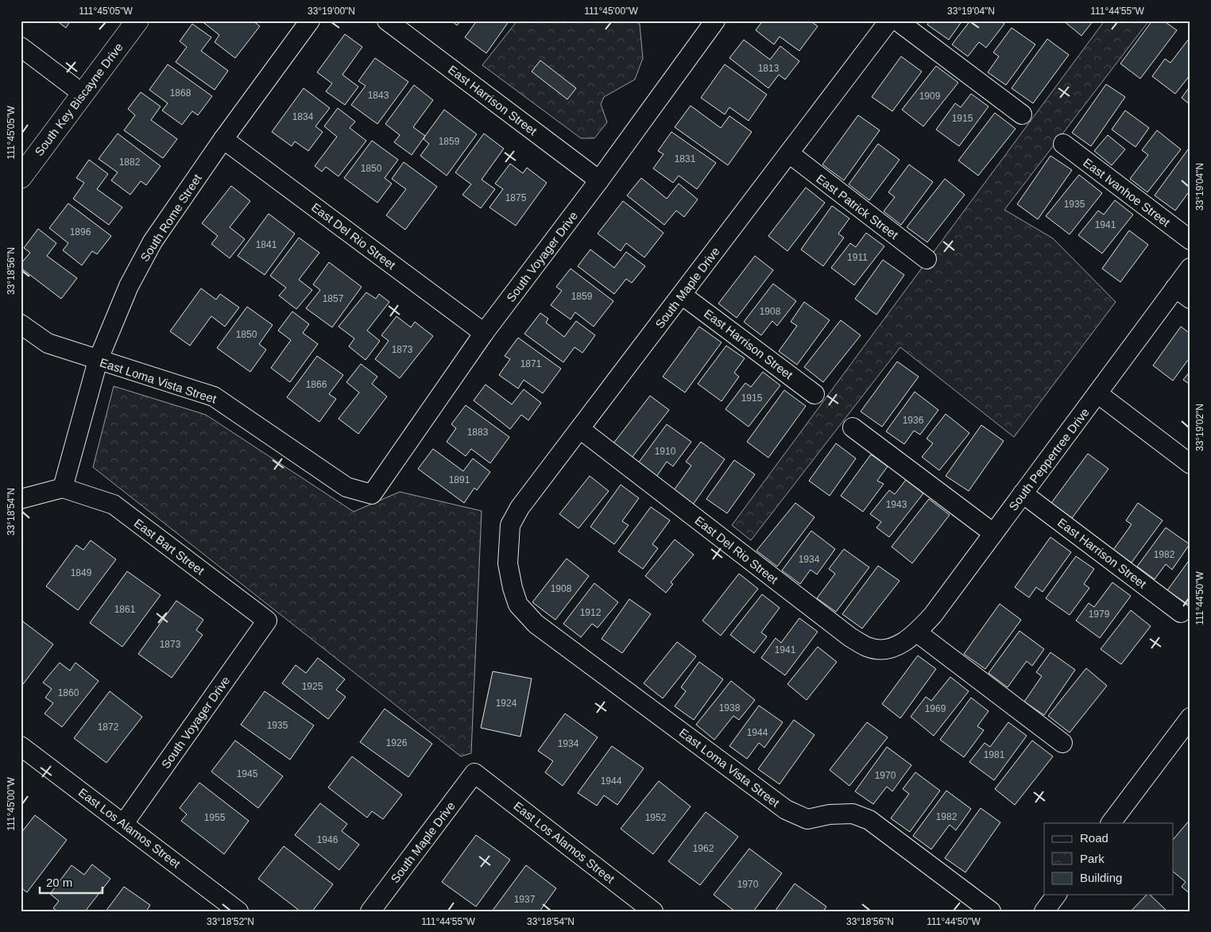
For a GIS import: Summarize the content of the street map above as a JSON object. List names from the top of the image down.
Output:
{
  "streets": {
    "street": [
      "South Key Biscayne Drive",
      "East Harrison Street",
      "East Ivanhoe Street",
      "East Patrick Street",
      "South Rome Street",
      "East Del Rio Street",
      "South Voyager Drive",
      "South Maple Drive",
      "East Loma Vista Street",
      "South Peppertree Drive",
      "East Bart Street",
      "East Los Alamos Street"
    ]
  },
  "crossings": [
    ["East Harrison Street", "South Voyager Drive"],
    ["East Harrison Street", "South Maple Drive"],
    ["East Harrison Street", "South Peppertree Drive"],
    ["East Patrick Street", "South Maple Drive"],
    ["South Rome Street", "East Del Rio Street"],
    ["South Rome Street", "East Loma Vista Street"],
    ["South Rome Street", "East Bart Street"],
    ["East Del Rio Street", "South Voyager Drive"],
    ["East Del Rio Street", "South Maple Drive"],
    ["East Del Rio Street", "South Peppertree Drive"],
    ["South Voyager Drive", "East Loma Vista Street"],
    ["South Voyager Drive", "East Bart Street"],
    ["South Voyager Drive", "East Los Alamos Street"],
    ["South Maple Drive", "East Loma Vista Street"],
    ["South Maple Drive", "East Los Alamos Street"]
  ],
  "house_numbers": [
    "1813",
    "1868",
    "1843",
    "1909",
    "1834",
    "1915",
    "1859",
    "1831",
    "1882",
    "1850",
    "1875",
    "1935",
    "1941",
    "1896",
    "1841",
    "1911",
    "1859",
    "1857",
    "1908",
    "1850",
    "1873",
    "1871",
    "1866",
    "1915",
    "1936",
    "1883",
    "1910",
    "1891",
    "1943",
    "1982",
    "1934",
    "1849",
    "1908",
    "1861",
    "1912",
    "1979",
    "1873",
    "1941",
    "1925",
    "1860",
    "1924",
    "1938",
    "1969",
    "1935",
    "1872",
    "1944",
    "1926",
    "1934",
    "1981",
    "1945",
    "1970",
    "1944",
    "1982",
    "1955",
    "1952",
    "1946",
    "1962",
    "1970",
    "1937"
  ],
  "legend": ["Road", "Park", "Building"],
  "scale_bar": "20 m",
  "coordinates": [
    "111°45'05\"W",
    "33°19'00\"N",
    "111°45'00\"W",
    "33°19'04\"N",
    "111°44'55\"W",
    "33°18'56\"N",
    "33°19'02\"N",
    "33°18'54\"N",
    "111°44'50\"W",
    "33°18'52\"N"
  ]
}
